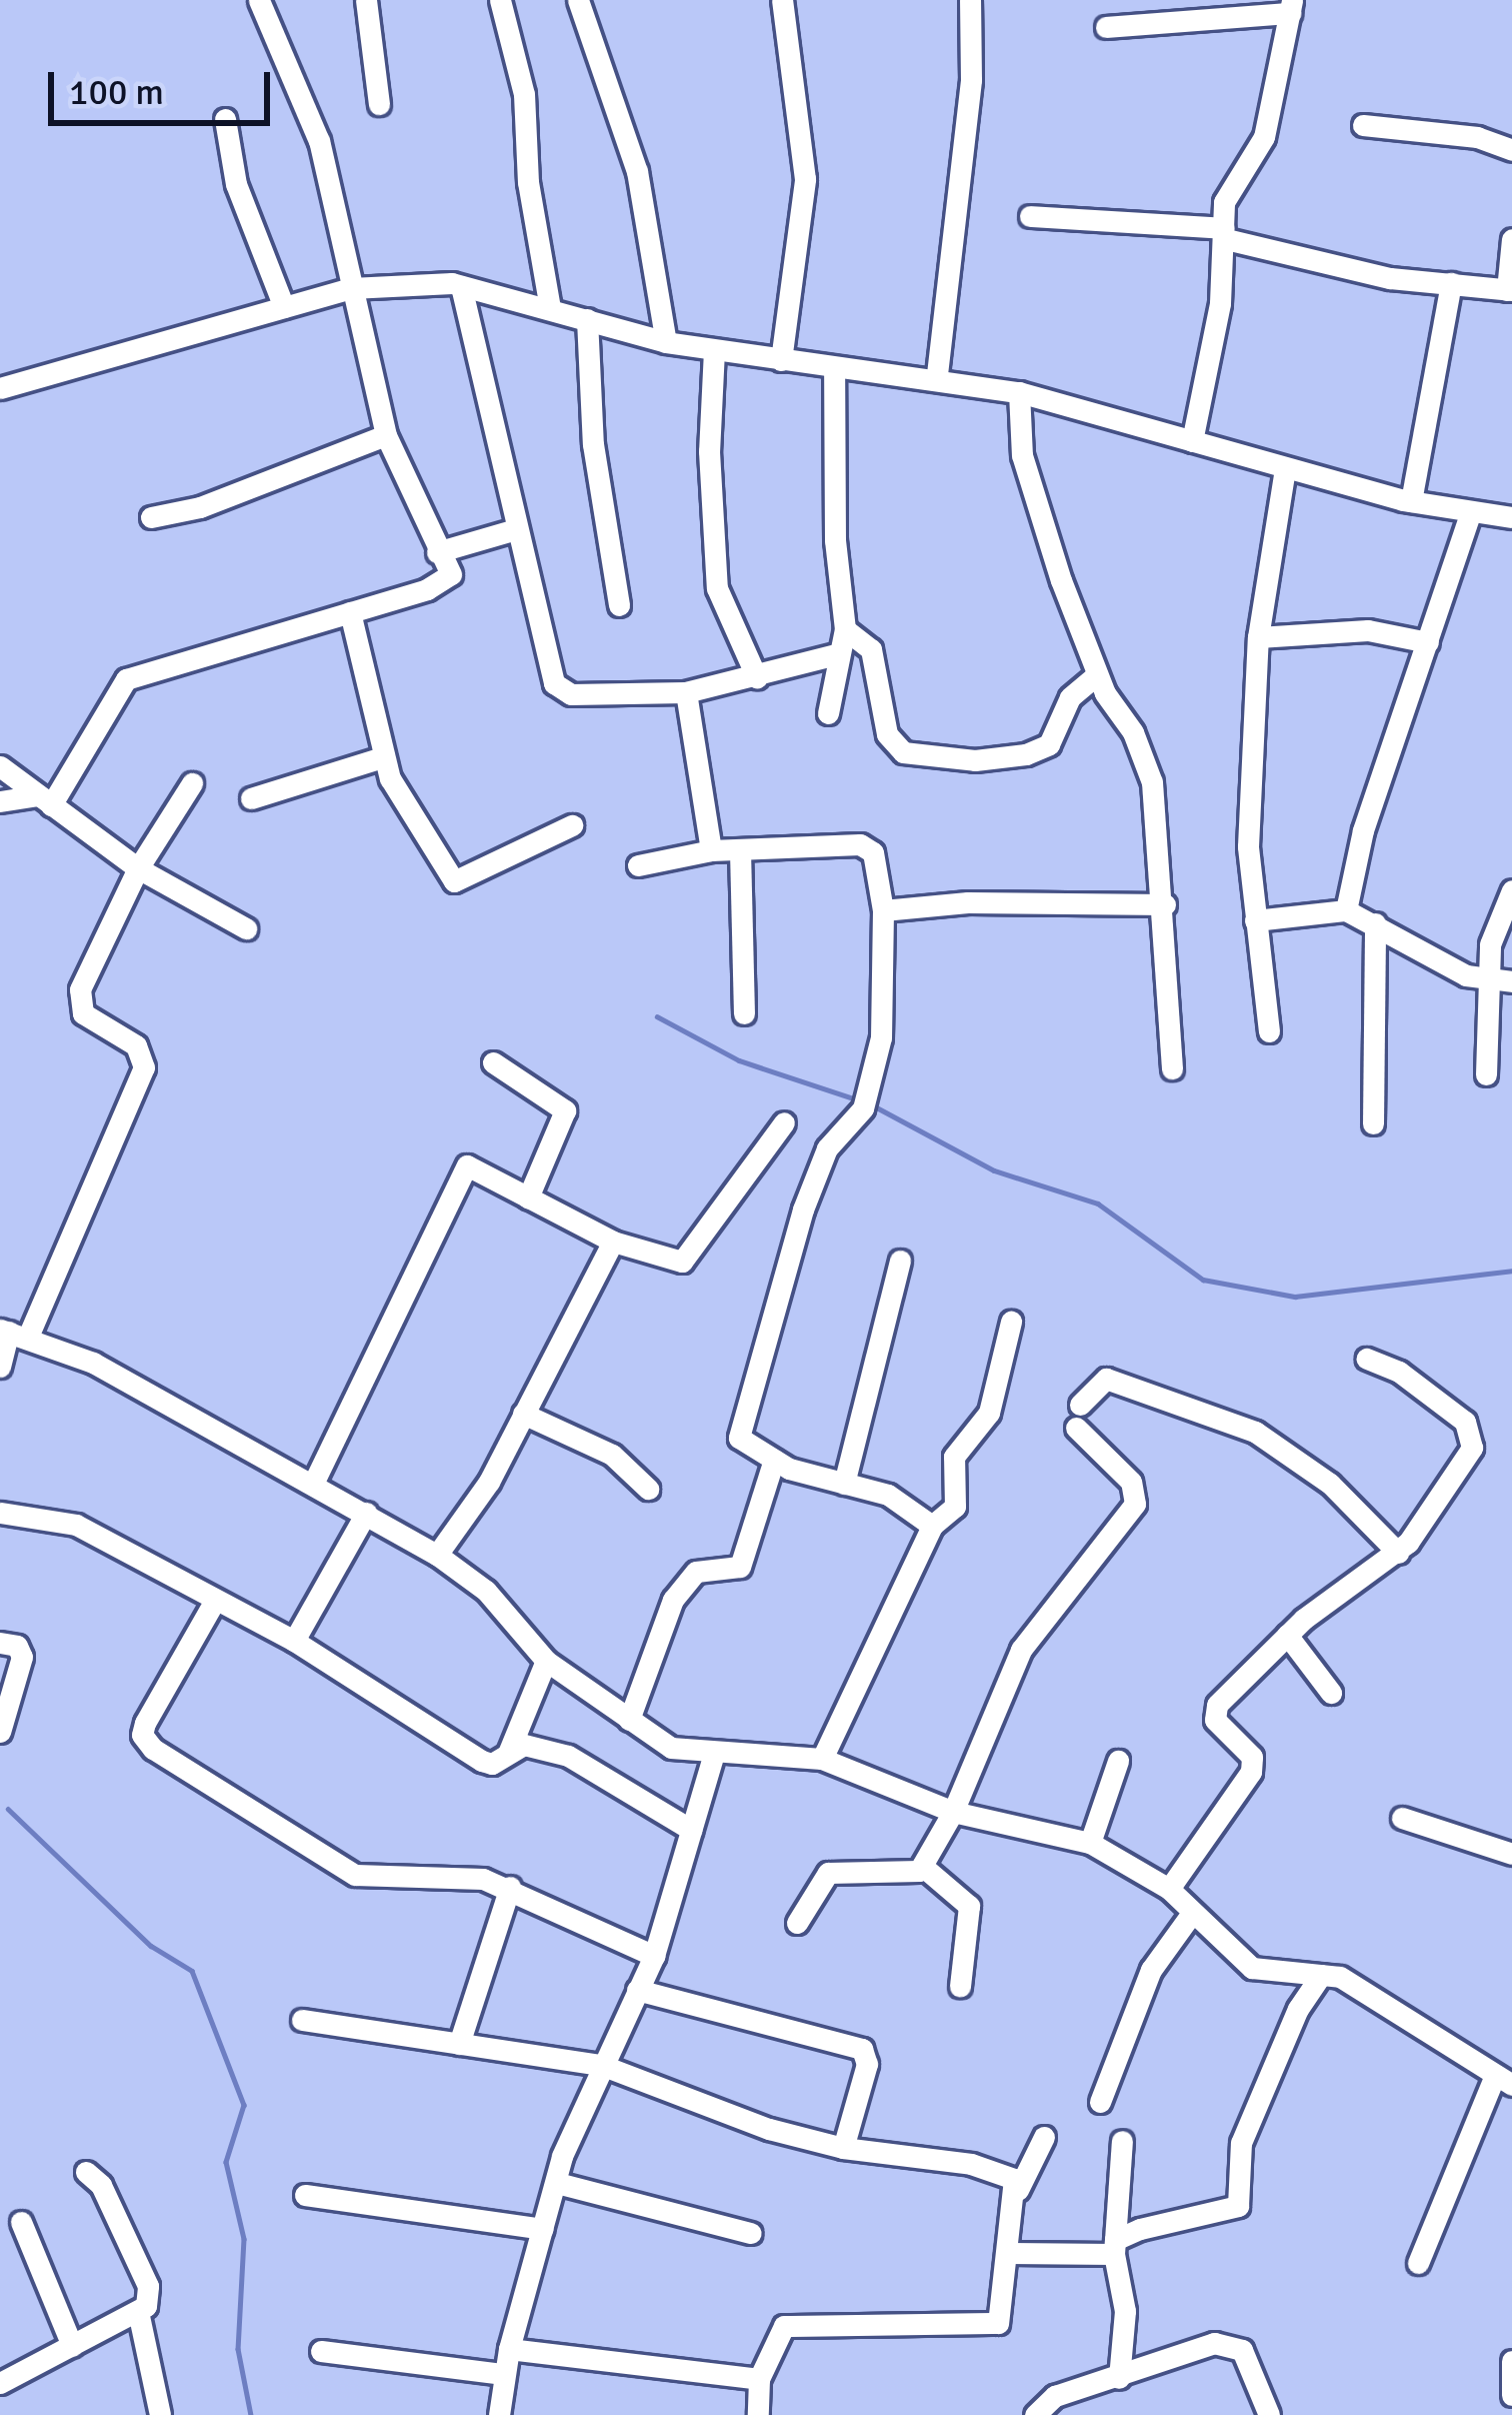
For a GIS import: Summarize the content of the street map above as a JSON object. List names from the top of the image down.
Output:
{
  "scale_bar": "100 m"
}
